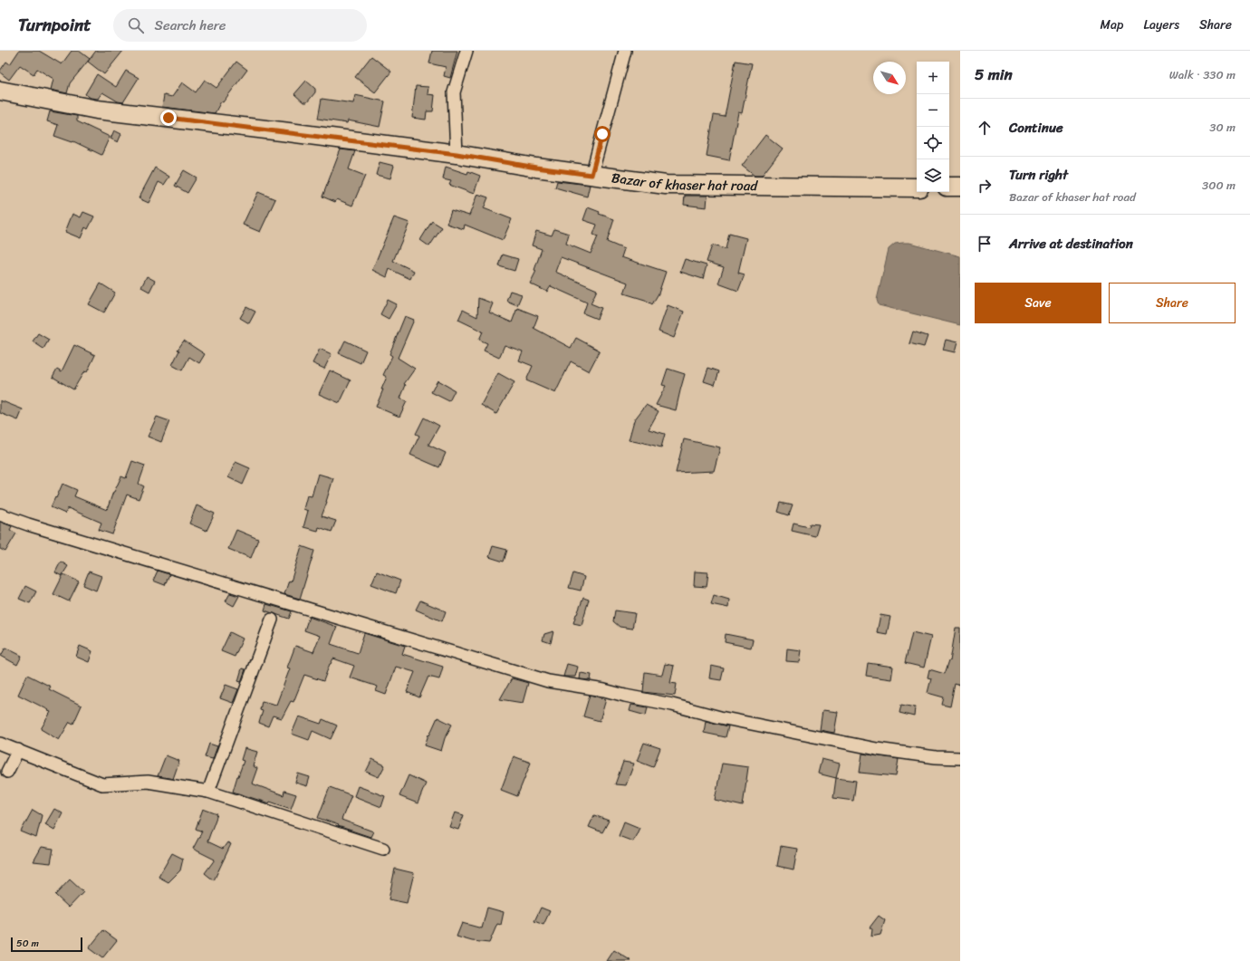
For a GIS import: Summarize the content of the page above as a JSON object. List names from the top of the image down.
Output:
{
  "streets": {
    "main road": ["Bazar of khaser hat road"]
  },
  "scale_bar": "50 m",
  "north": "bottom right",
  "page": {
    "header": "Turnpoint",
    "search": "Search here",
    "nav": ["Map", "Layers", "Share"],
    "heading": ["5 min", "Walk · 330 m"],
    "map_buttons": ["+", "−"],
    "list": [
      ["Continue", "30 m"],
      ["Turn right", "Bazar of khaser hat road", "300 m"],
      "Arrive at destination"
    ],
    "buttons": ["Save", "Share"],
    "scale": "50 m"
  }
}
